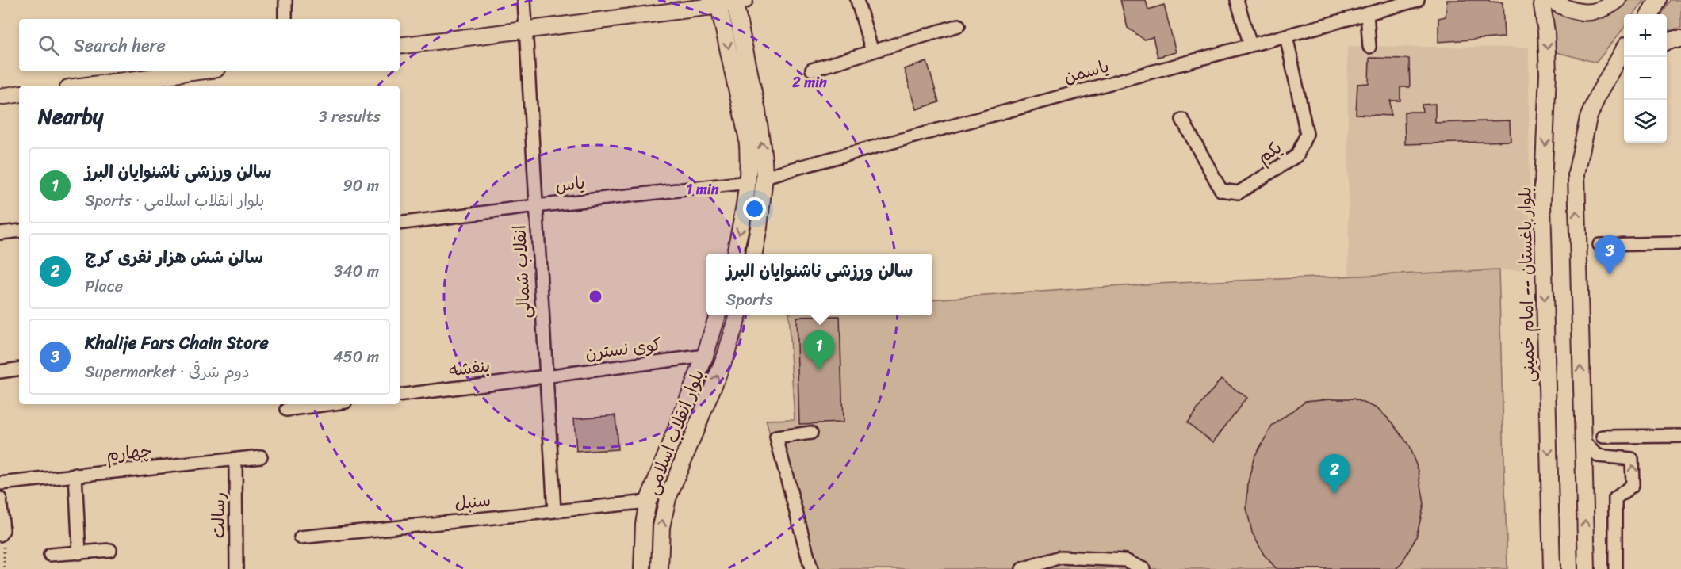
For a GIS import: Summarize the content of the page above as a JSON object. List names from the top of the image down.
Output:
{
  "streets": {
    "main road": ["بلوار باغستان -- امام خمینی", "بلوار انقلاب اسلامی"],
    "street": [
      "یاسمن",
      "یکم",
      "یاس",
      "انقلاب شمالی",
      "کوی نسترن",
      "بنفشه",
      "چهارم",
      "سنبل",
      "رسالت"
    ]
  },
  "crossings": [
    ["یاسمن", "یکم"],
    ["یاس", "انقلاب شمالی"],
    ["انقلاب شمالی", "کوی نسترن"],
    ["انقلاب شمالی", "بنفشه"],
    ["انقلاب شمالی", "سنبل"],
    ["کوی نسترن", "بنفشه"],
    ["کوی نسترن", "بلوار انقلاب اسلامی"],
    ["بلوار انقلاب اسلامی", "سنبل"],
    ["چهارم", "رسالت"]
  ],
  "page": {
    "map_buttons": ["+", "−"],
    "search": "Search here",
    "heading": ["Nearby", "3 results"],
    "list": [
      {
        "mark": "1",
        "name": "سالن ورزشی ناشنوایان البرز",
        "note": "Sports · بلوار انقلاب اسلامی",
        "value": "90 m"
      },
      {
        "mark": "2",
        "name": "سالن شش هزار نفری کرج",
        "note": "Place",
        "value": "340 m"
      },
      {
        "mark": "3",
        "name": "Khalije Fars Chain Store",
        "note": "Supermarket · دوم شرقی",
        "value": "450 m"
      }
    ],
    "pins": ["3", "1", "2"],
    "popup": ["سالن ورزشی ناشنوایان البرز", "Sports"]
  },
  "rings": ["2 min", "1 min"]
}
